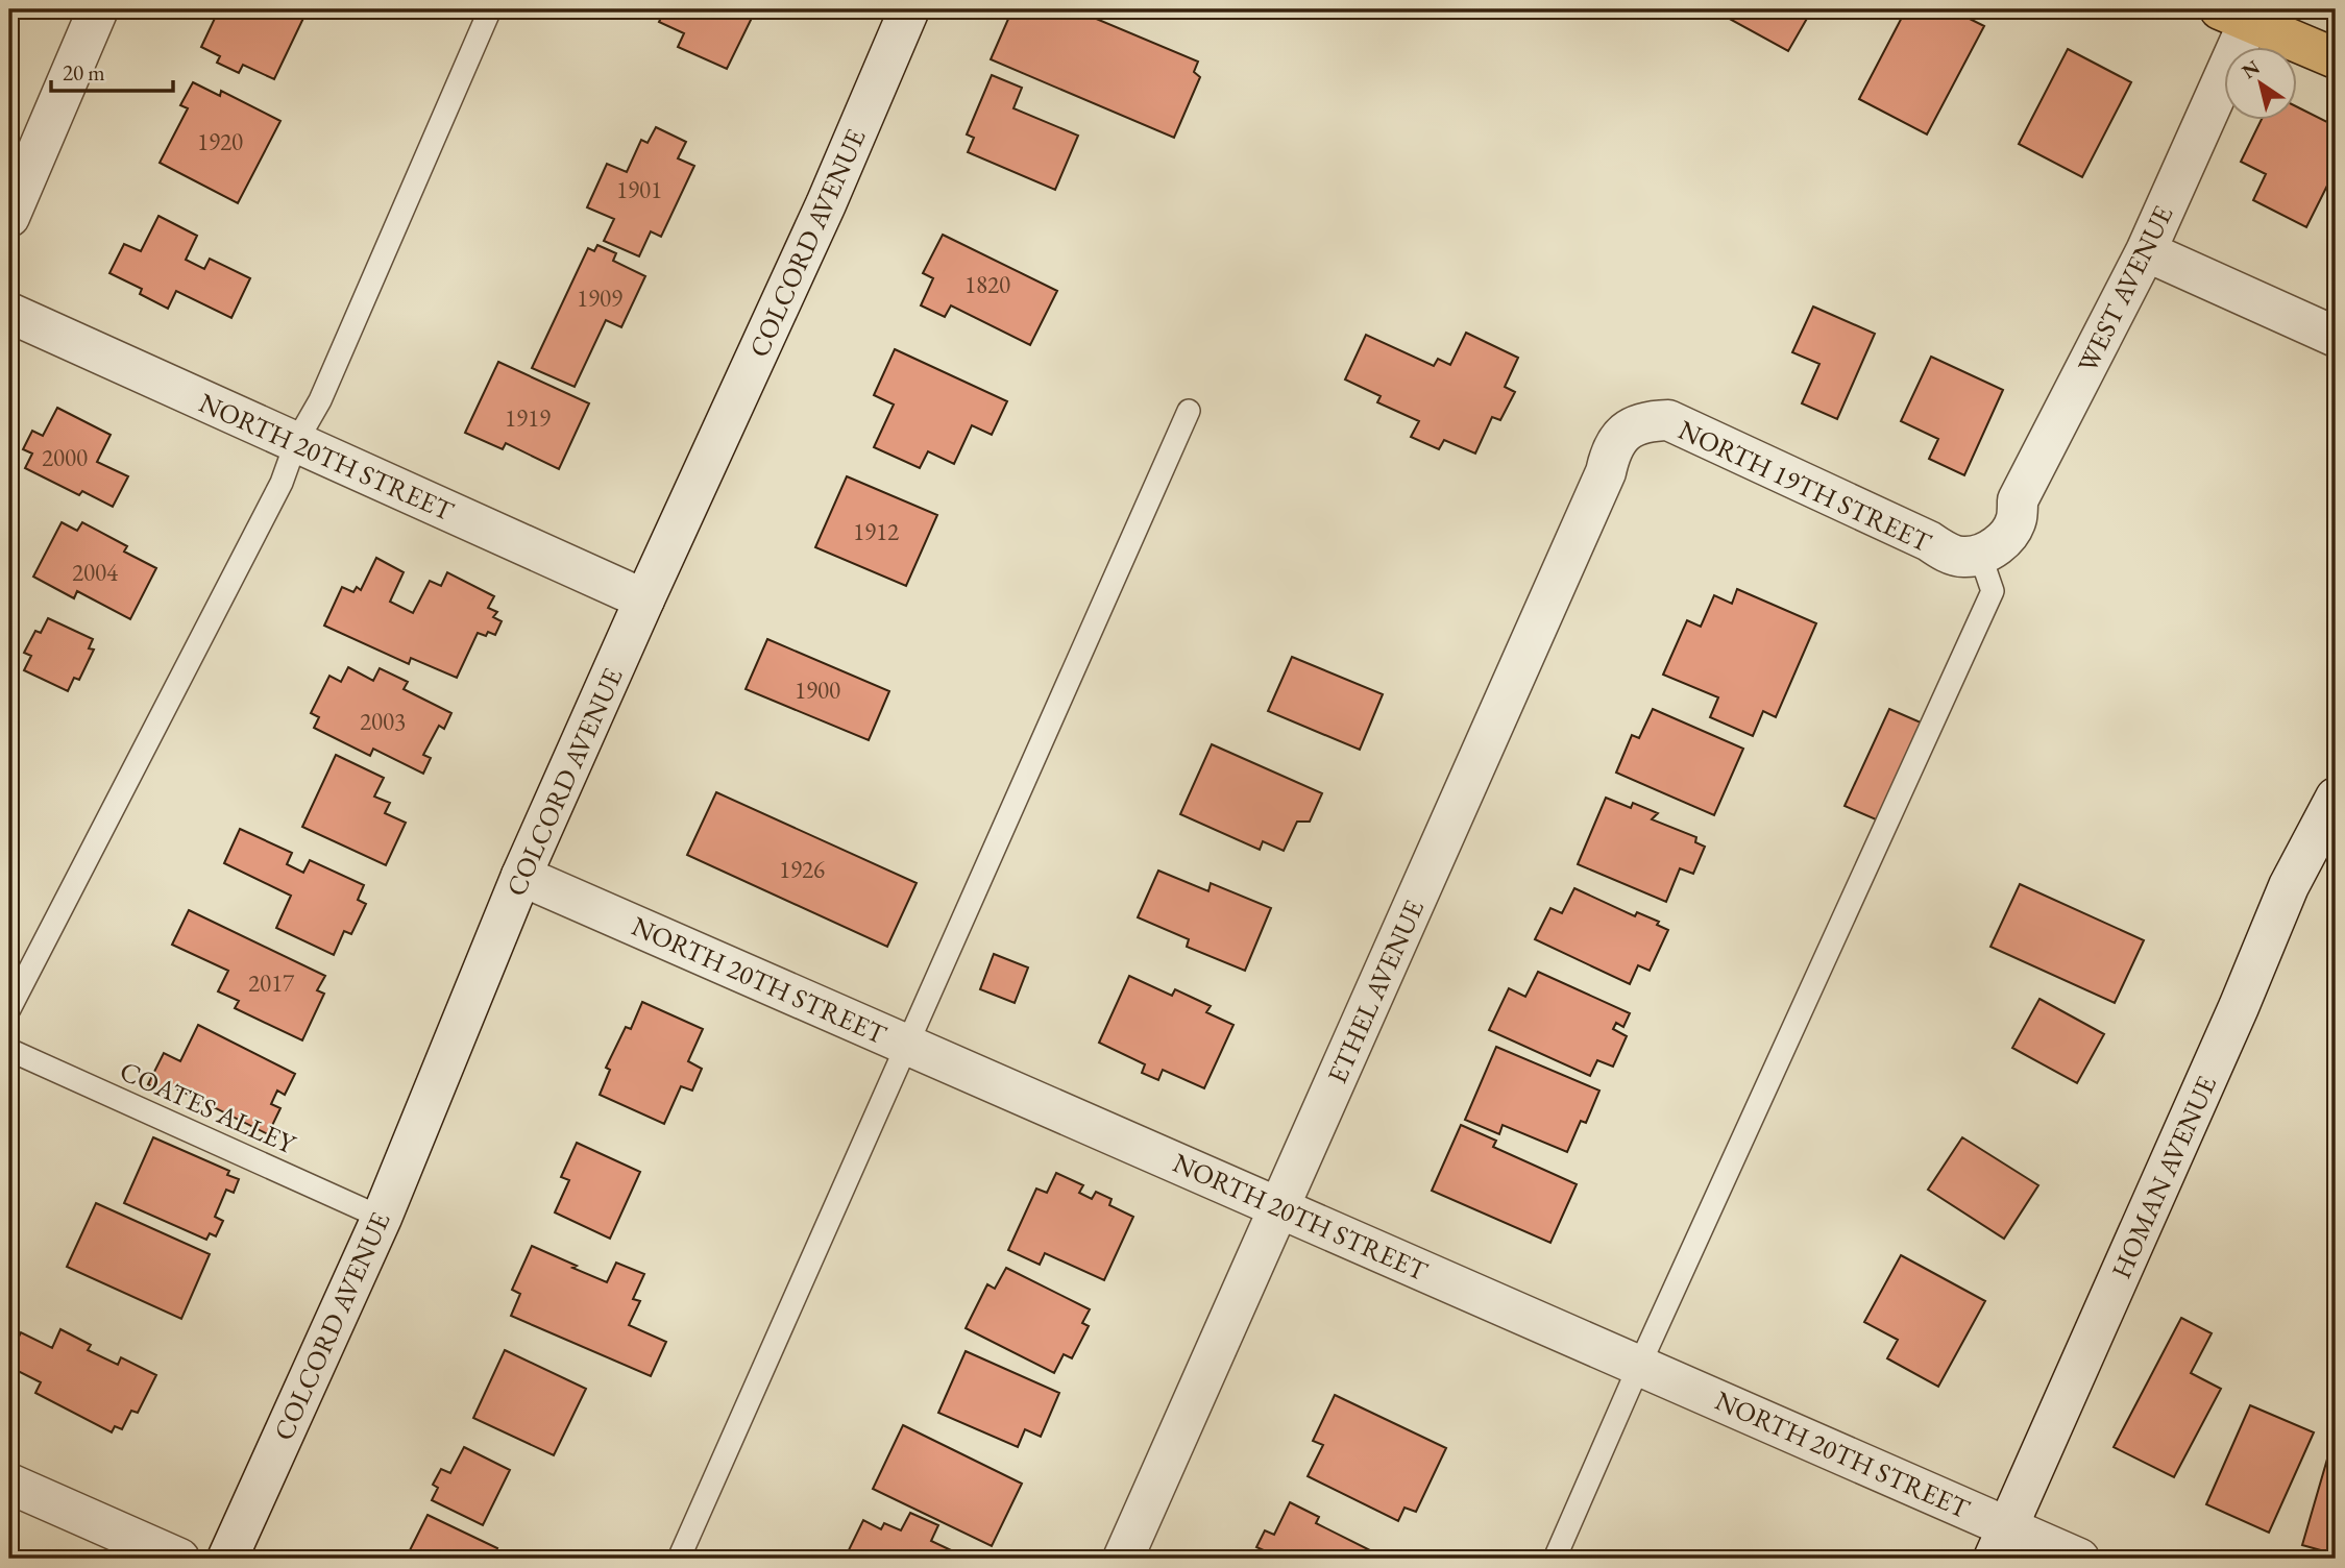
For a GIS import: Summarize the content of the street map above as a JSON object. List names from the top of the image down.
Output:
{
  "streets": {
    "street": [
      "COLCORD AVENUE",
      "WEST AVENUE",
      "NORTH 20TH STREET",
      "NORTH 19TH STREET",
      "ETHEL AVENUE",
      "HOMAN AVENUE"
    ],
    "lane": ["COATES ALLEY"]
  },
  "crossings": [
    ["COLCORD AVENUE", "NORTH 20TH STREET"],
    ["COLCORD AVENUE", "COATES ALLEY"],
    ["WEST AVENUE", "NORTH 19TH STREET"],
    ["NORTH 20TH STREET", "ETHEL AVENUE"],
    ["NORTH 20TH STREET", "HOMAN AVENUE"],
    ["NORTH 19TH STREET", "ETHEL AVENUE"]
  ],
  "house_numbers": [
    "1920",
    "1901",
    "1820",
    "1909",
    "1919",
    "2000",
    "1912",
    "2004",
    "1900",
    "2003",
    "1926",
    "2017"
  ],
  "scale_bar": "20 m",
  "north": "top left"
}
